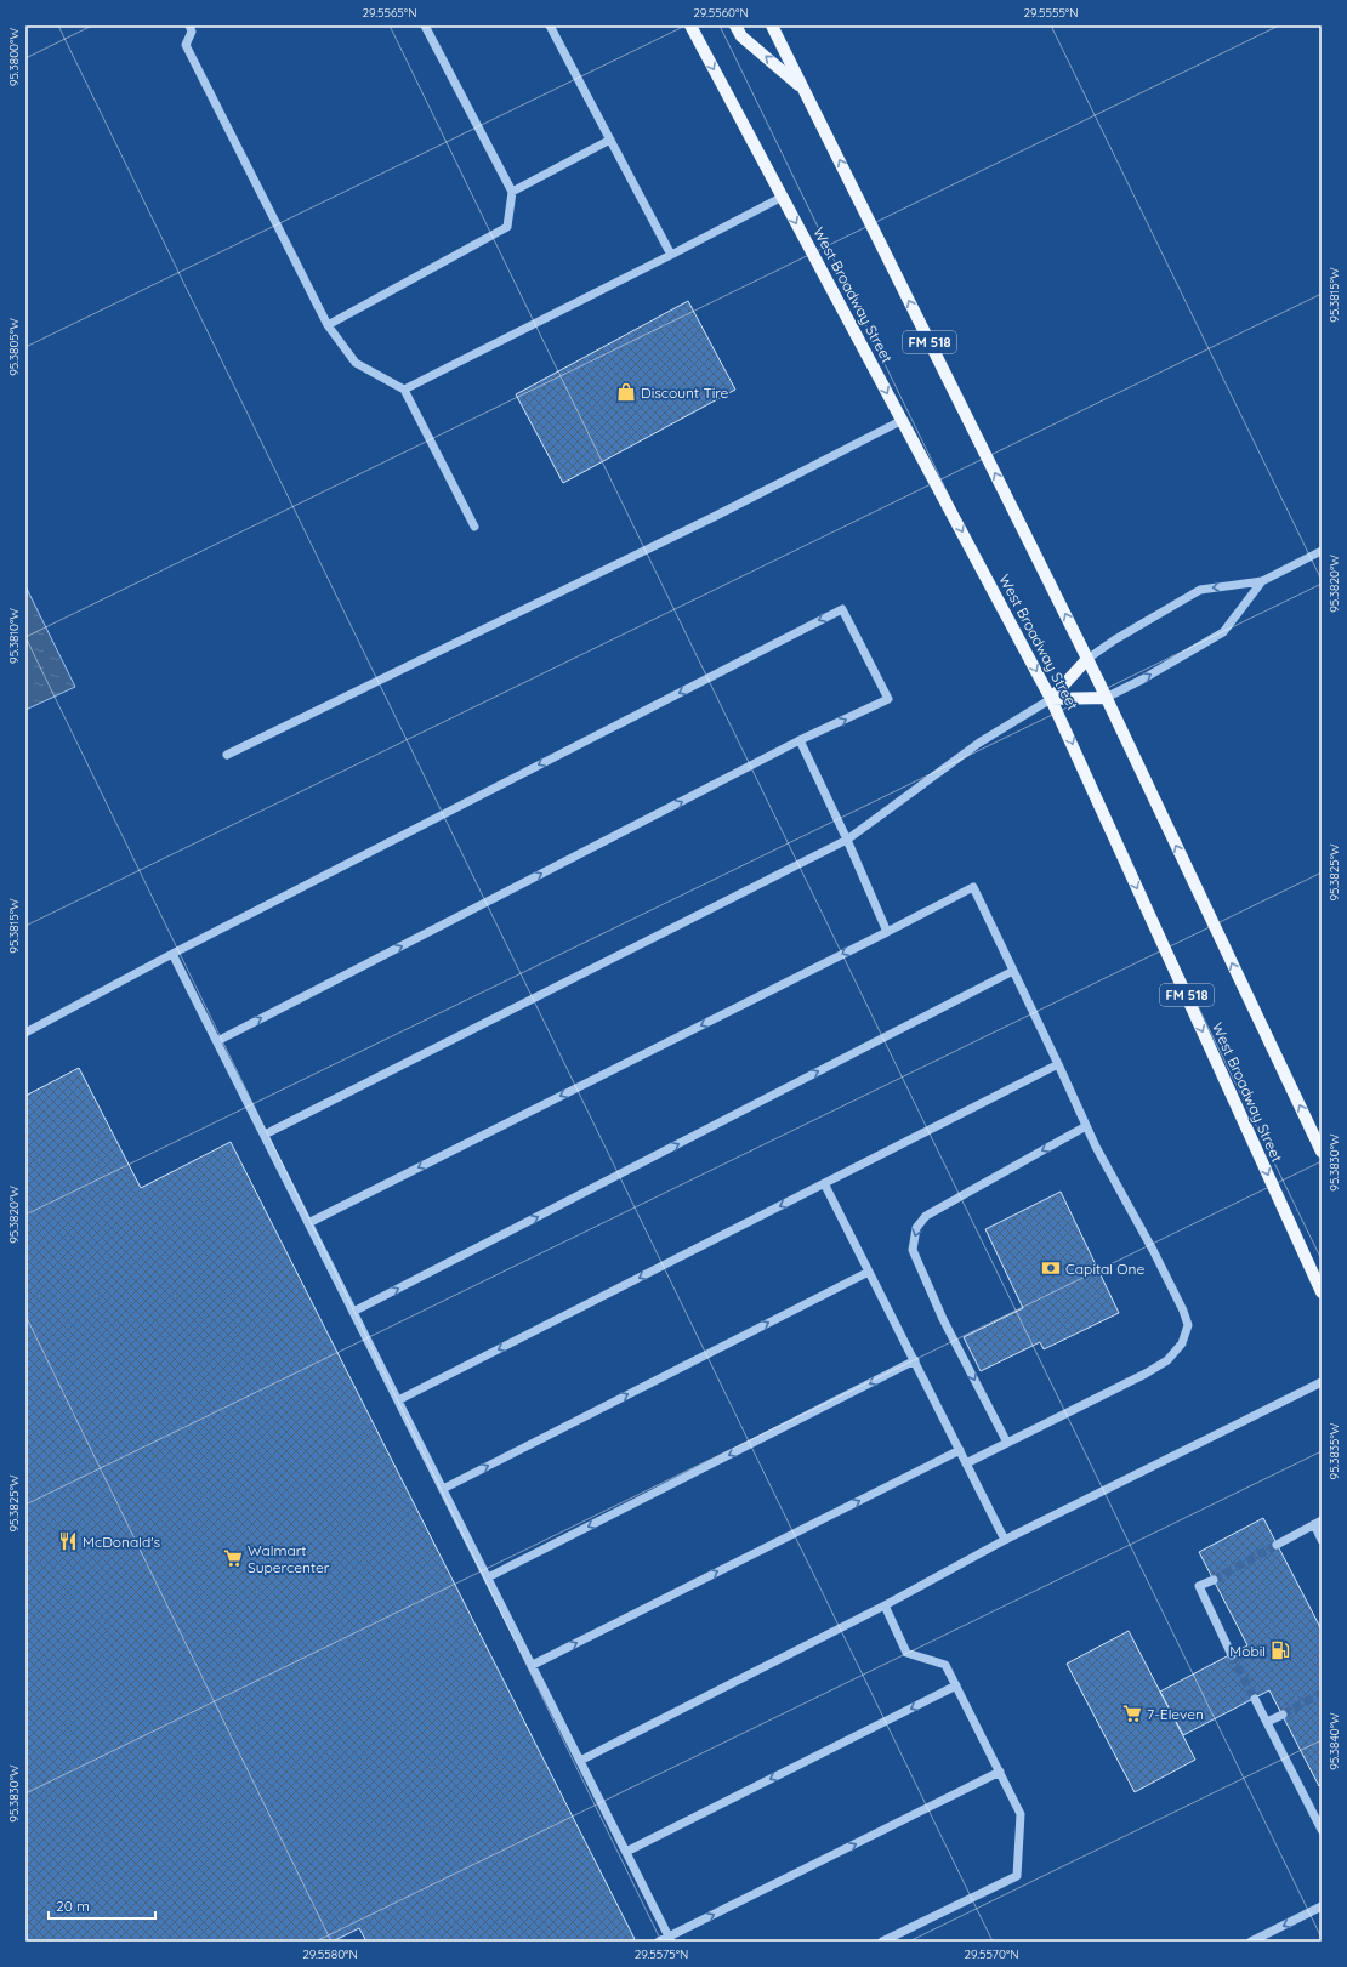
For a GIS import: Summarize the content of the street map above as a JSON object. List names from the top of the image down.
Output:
{
  "streets": {
    "main road": ["West Broadway Street", "FM 518"]
  },
  "places": {
    "shop": ["Discount Tire"],
    "bank": ["Capital One"],
    "restaurant": ["McDonald's"],
    "supermarket": ["Walmart Supercenter", "7-Eleven"],
    "fuel station": ["Mobil"]
  },
  "scale_bar": "20 m",
  "coordinates": [
    "29.5565°N",
    "29.5560°N",
    "29.5555°N",
    "95.3800°W",
    "95.3815°W",
    "95.3805°W",
    "95.3820°W",
    "95.3810°W",
    "95.3825°W",
    "95.3830°W",
    "95.3835°W",
    "95.3840°W",
    "29.5580°N",
    "29.5575°N",
    "29.5570°N"
  ]
}
